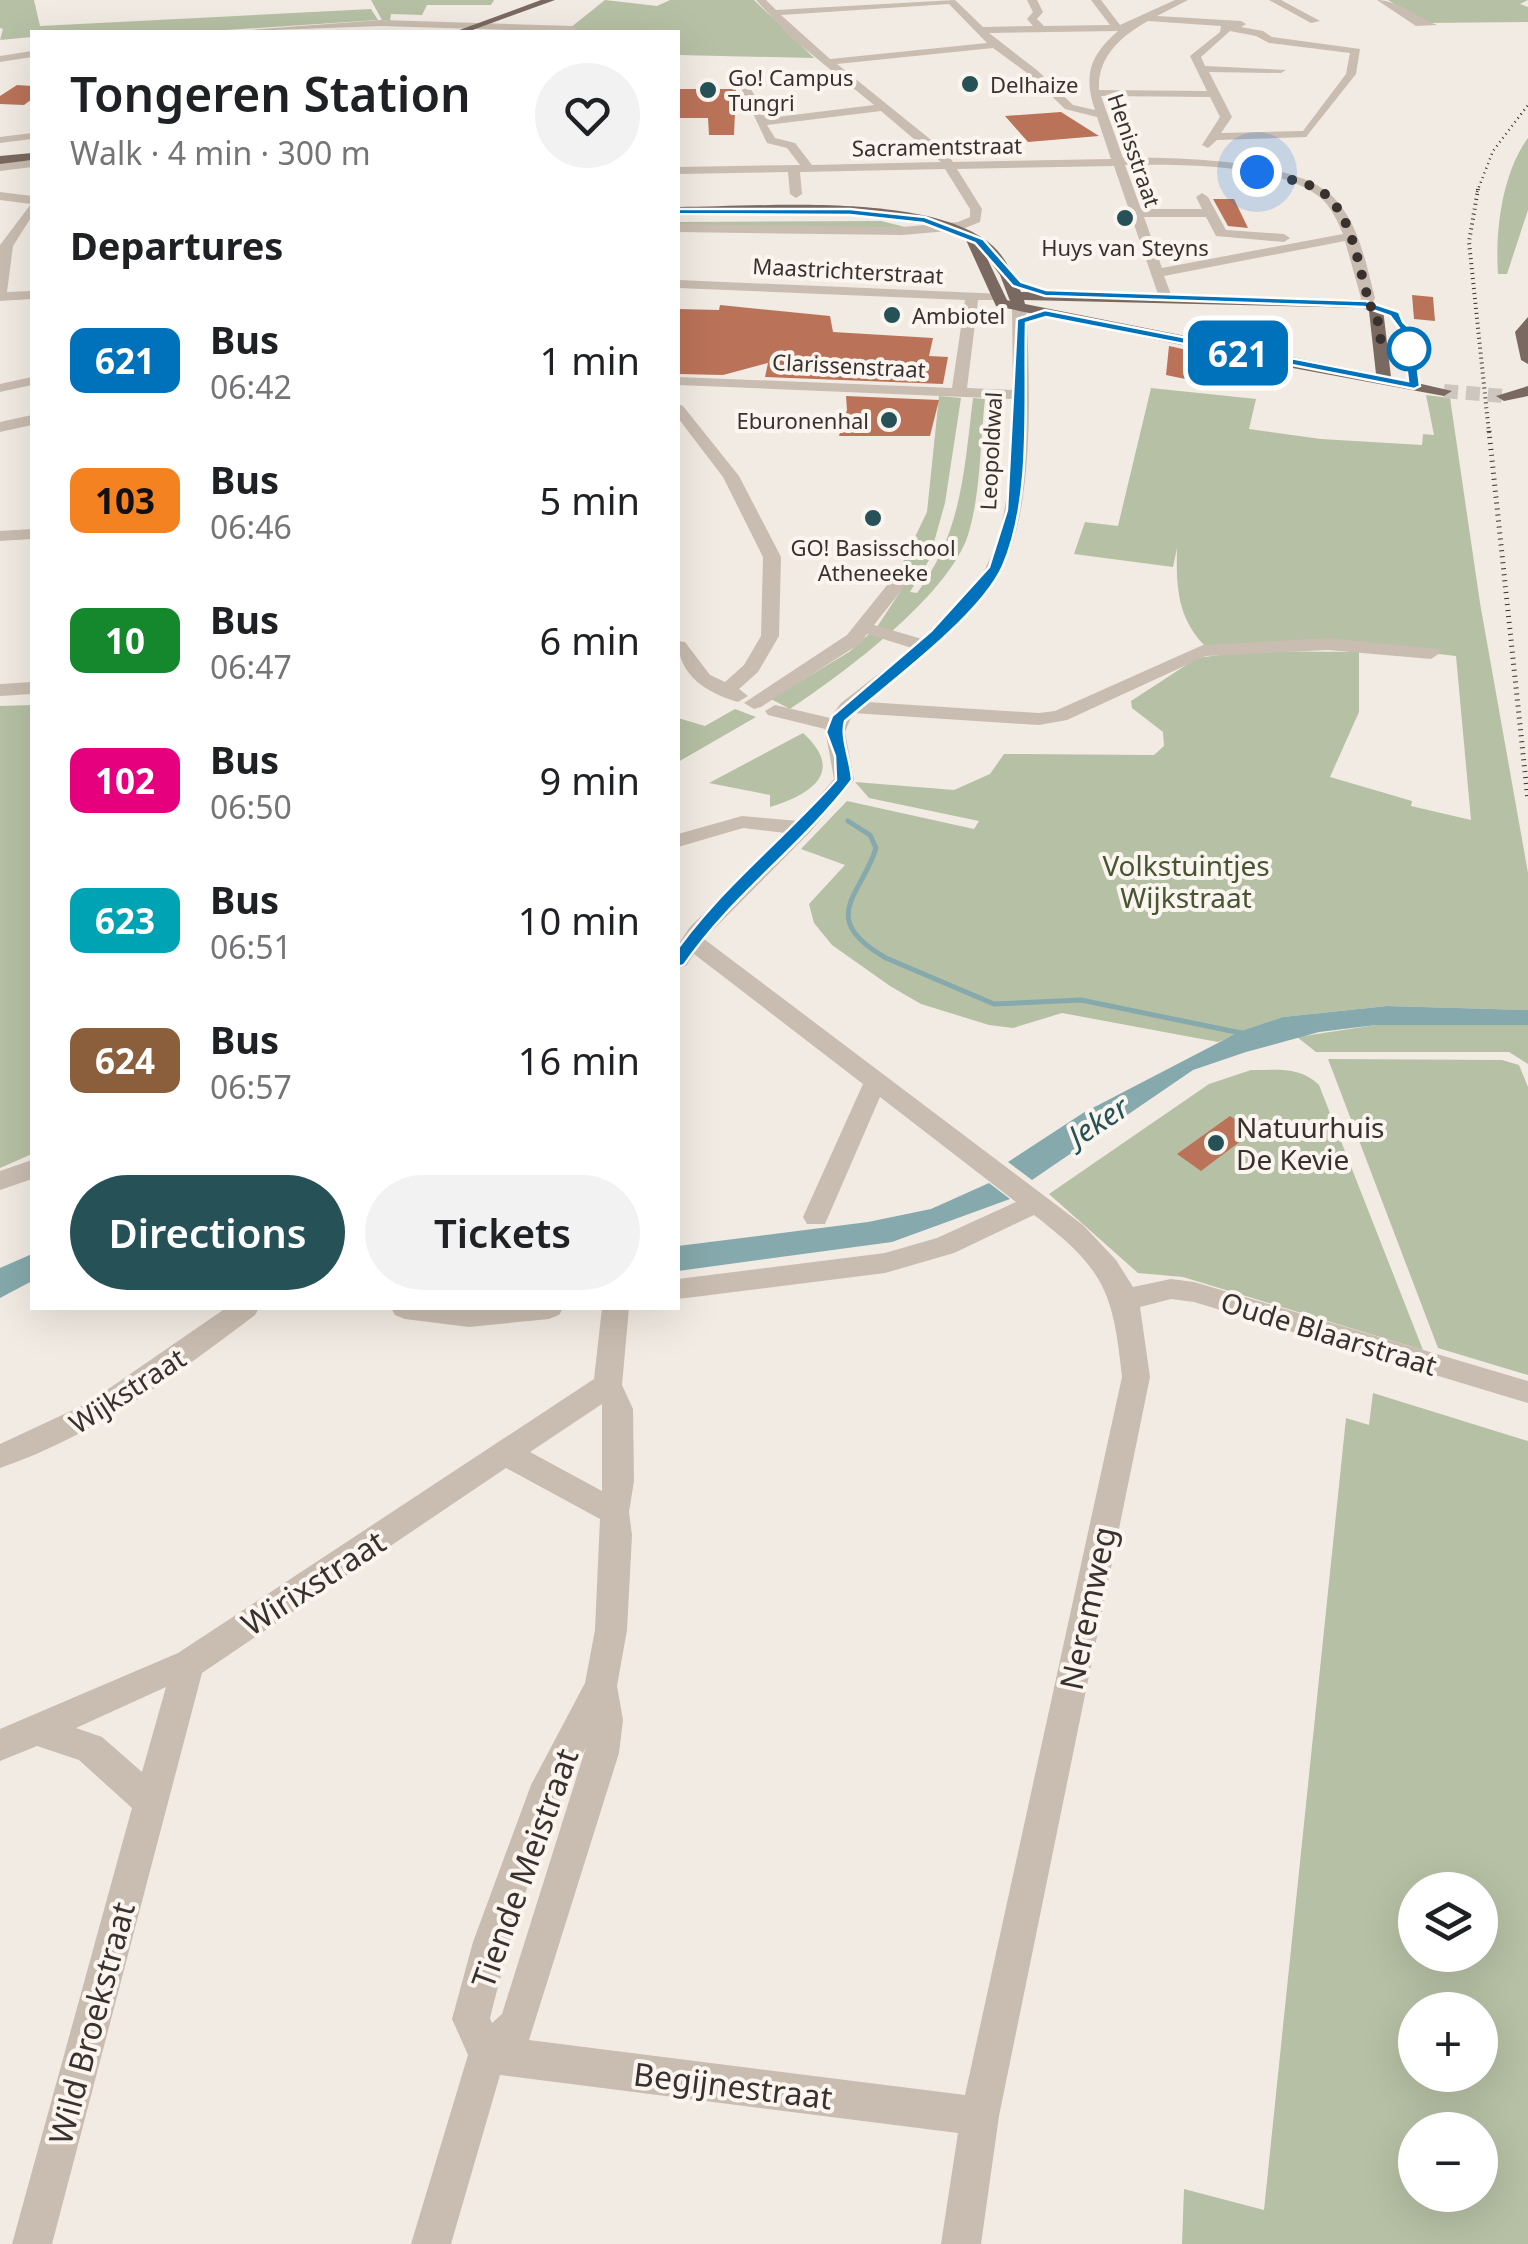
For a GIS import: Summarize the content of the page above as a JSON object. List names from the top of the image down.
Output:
{
  "streets": {
    "street": [
      "Sacramentstraat",
      "Henisstraat",
      "Maastrichterstraat",
      "Clarissenstraat",
      "Leopoldwal",
      "Oude Blaarstraat",
      "Wijkstraat",
      "Wirixstraat",
      "Neremweg",
      "Tiende Meistraat",
      "Wild Broekstraat",
      "Begijnestraat"
    ]
  },
  "crossings": [
    ["Sacramentstraat", "Henisstraat"],
    ["Maastrichterstraat", "Leopoldwal"],
    ["Clarissenstraat", "Leopoldwal"],
    ["Leopoldwal", "Neremweg"],
    ["Oude Blaarstraat", "Neremweg"],
    ["Wirixstraat", "Tiende Meistraat"],
    ["Wirixstraat", "Wild Broekstraat"],
    ["Neremweg", "Begijnestraat"],
    ["Tiende Meistraat", "Begijnestraat"]
  ],
  "water": ["Jeker"],
  "parks": ["Volkstuintjes Wijkstraat"],
  "places": [
    "Delhaize",
    "Go! Campus Tungri",
    "Huys van Steyns",
    "Ambiotel",
    "Eburonenhal",
    "GO! Basisschool Atheneeke",
    "Natuurhuis De Kevie"
  ],
  "lines": ["bus line 621"],
  "page": {
    "on_map": "621",
    "heading": [
      ["Tongeren Station", "Walk · 4 min · 300 m"],
      "Departures"
    ],
    "list": [
      {
        "mark": "621",
        "name": "Bus",
        "note": "06:42",
        "value": "1 min"
      },
      {
        "mark": "103",
        "name": "Bus",
        "note": "06:46",
        "value": "5 min"
      },
      {
        "mark": "10",
        "name": "Bus",
        "note": "06:47",
        "value": "6 min"
      },
      {
        "mark": "102",
        "name": "Bus",
        "note": "06:50",
        "value": "9 min"
      },
      {
        "mark": "623",
        "name": "Bus",
        "note": "06:51",
        "value": "10 min"
      },
      {
        "mark": "624",
        "name": "Bus",
        "note": "06:57",
        "value": "16 min"
      }
    ],
    "buttons": ["Directions", "Tickets"],
    "map_buttons": ["+", "−"]
  }
}
